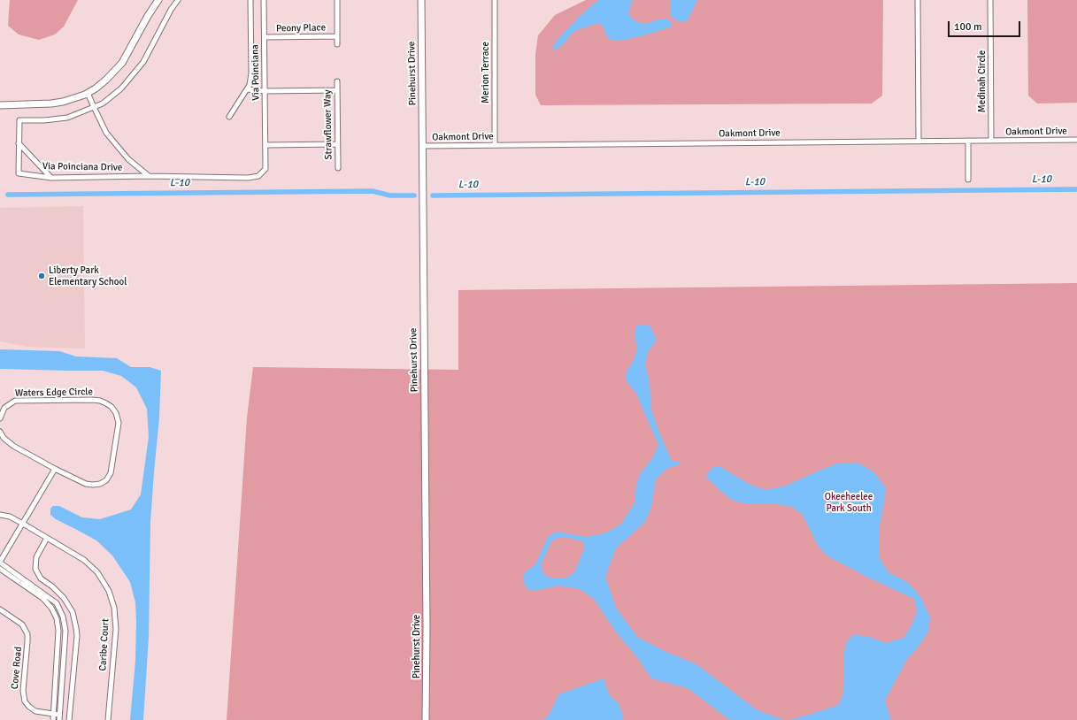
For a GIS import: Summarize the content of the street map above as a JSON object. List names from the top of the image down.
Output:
{
  "streets": {
    "street": [
      "Peony Place",
      "Via Poinciana",
      "Merion Terrace",
      "Pinehurst Drive",
      "Medinah Circle",
      "Strawflower Way",
      "Oakmont Drive",
      "Via Poinciana Drive",
      "Waters Edge Circle",
      "Caribe Court",
      "Cove Road"
    ]
  },
  "crossings": [
    ["Peony Place", "Via Poinciana"],
    ["Via Poinciana", "Via Poinciana Drive"],
    ["Merion Terrace", "Oakmont Drive"],
    ["Pinehurst Drive", "Oakmont Drive"],
    ["Medinah Circle", "Oakmont Drive"]
  ],
  "water": ["L-10"],
  "parks": ["Okeeheelee Park South"],
  "places": ["Liberty Park Elementary School"],
  "scale_bar": "100 m"
}
